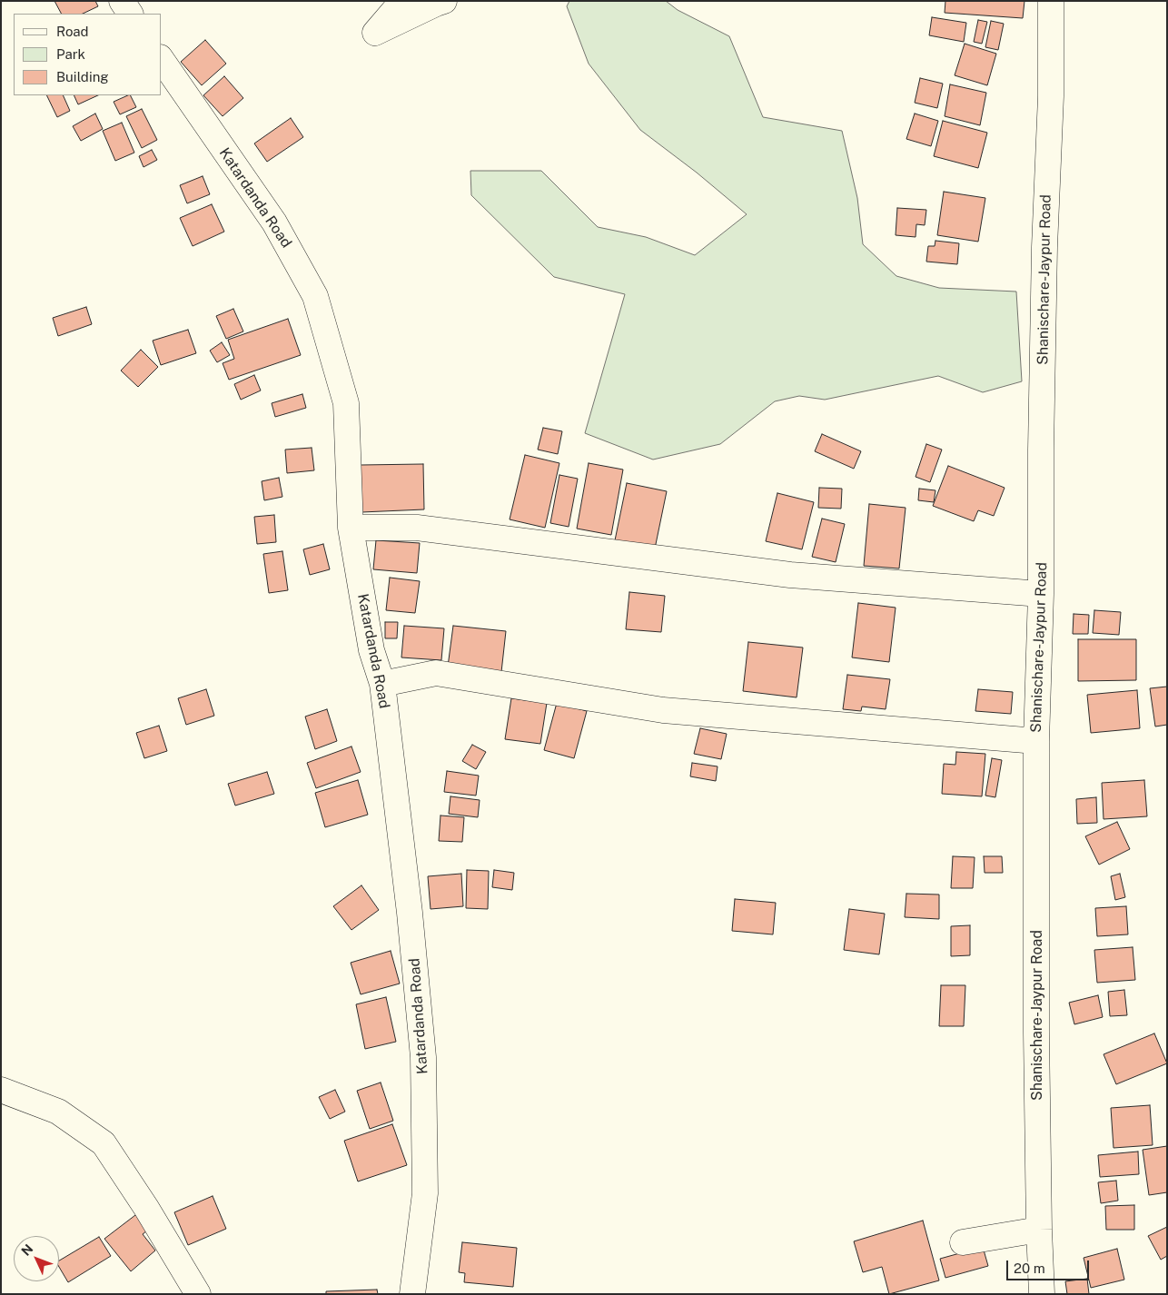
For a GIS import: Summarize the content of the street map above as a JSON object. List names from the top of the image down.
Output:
{
  "streets": {
    "street": ["Katardanda Road", "Shanischare-Jaypur Road"]
  },
  "legend": ["Road", "Park", "Building"],
  "scale_bar": "20 m",
  "north": "top left"
}
